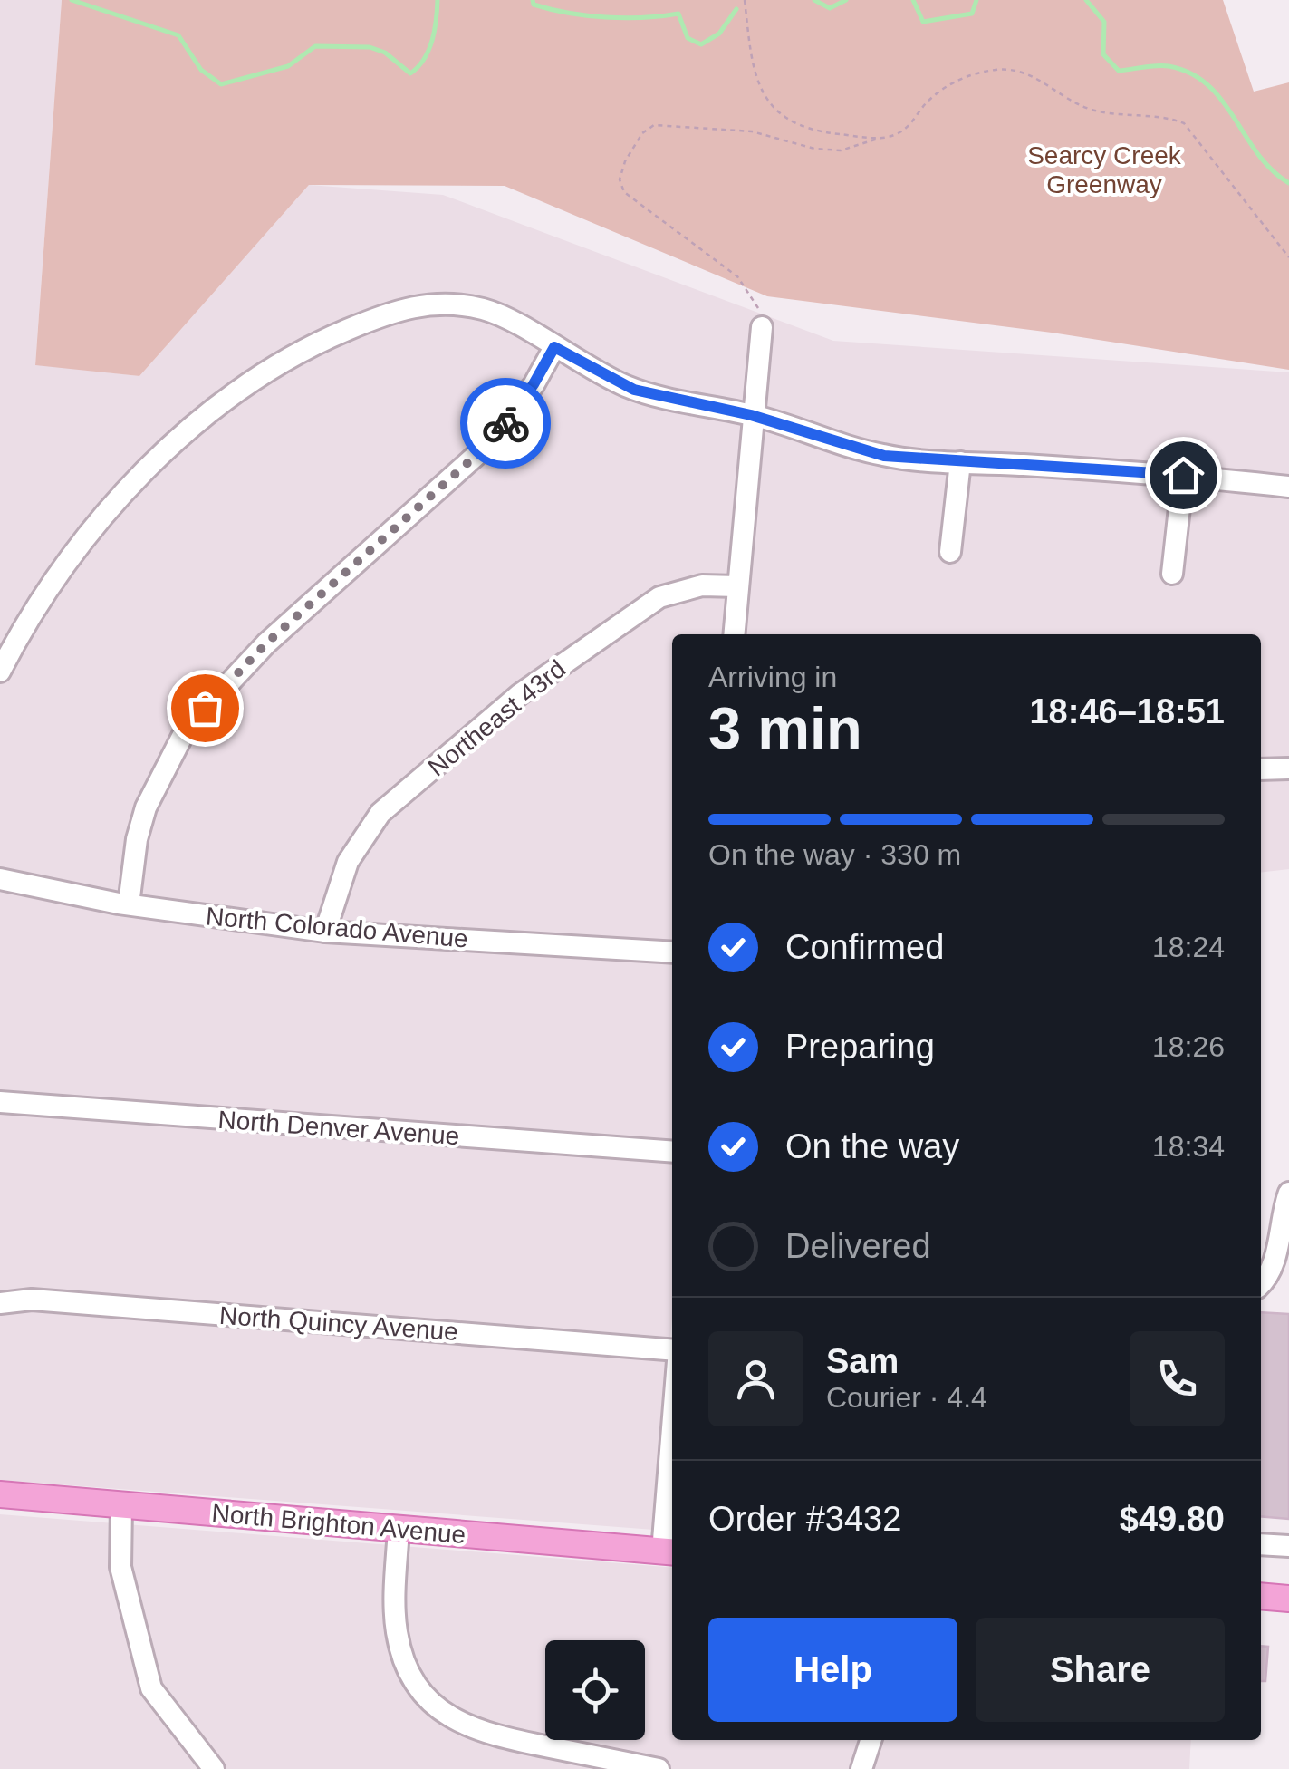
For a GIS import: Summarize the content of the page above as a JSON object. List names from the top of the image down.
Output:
{
  "streets": {
    "main road": ["North Brighton Avenue"],
    "street": [
      "Northeast 43rd",
      "North Colorado Avenue",
      "North Denver Avenue",
      "North Quincy Avenue"
    ]
  },
  "crossings": [
    ["Northeast 43rd", "North Colorado Avenue"]
  ],
  "parks": ["Searcy Creek Greenway"],
  "page": {
    "heading": ["3 min", "Arriving in", "18:46–18:51"],
    "panel": [
      "Sam",
      "Courier · 4.4",
      "Order #3432",
      "$49.80"
    ],
    "bar": "On the way · 330 m",
    "list": [
      ["Confirmed", "18:24"],
      ["Preparing", "18:26"],
      ["On the way", "18:34"],
      "Delivered"
    ],
    "buttons": ["Help", "Share"]
  }
}
